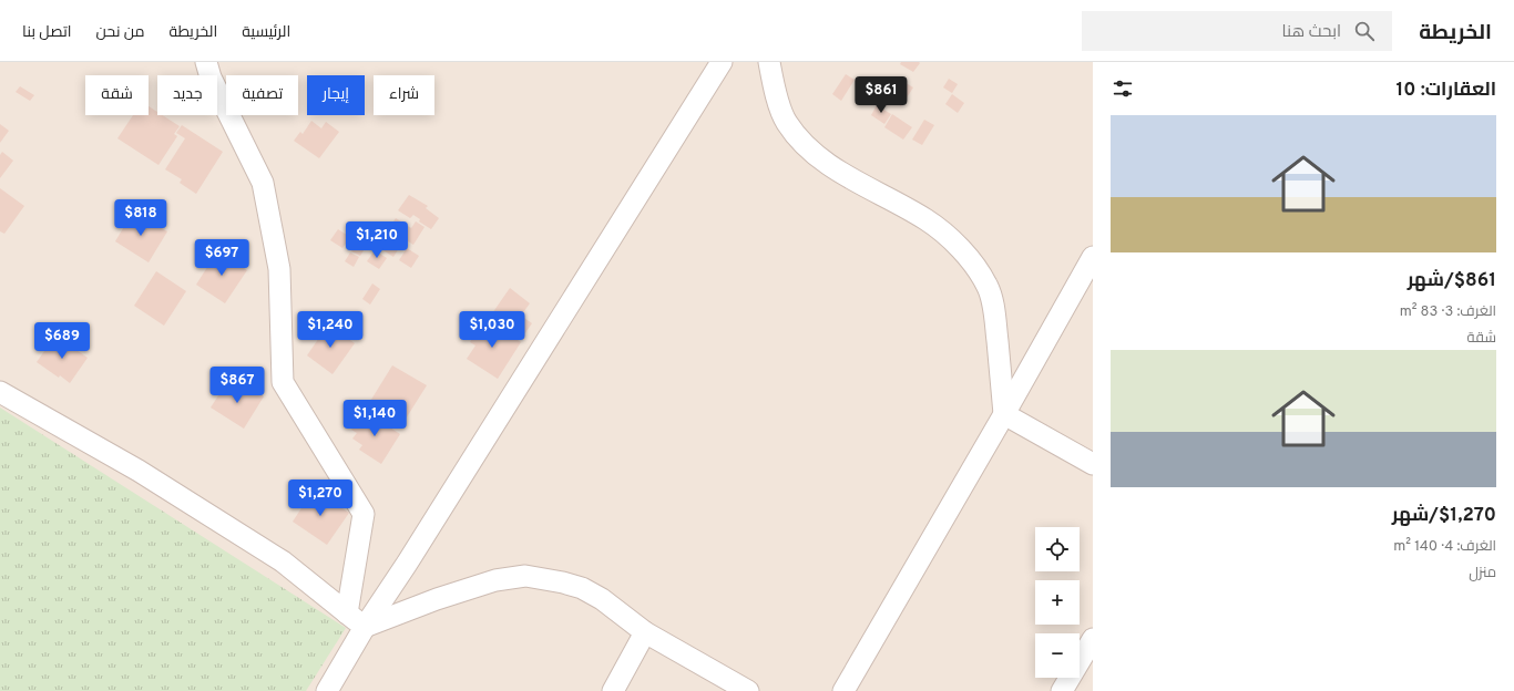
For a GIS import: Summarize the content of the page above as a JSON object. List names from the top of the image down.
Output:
{
  "page": {
    "header": "الخريطة",
    "search": "ابحث هنا",
    "nav": [
      "الرئيسية",
      "الخريطة",
      "من نحن",
      "اتصل بنا"
    ],
    "heading": "العقارات: 10",
    "chip": [
      "شراء",
      "إيجار",
      "تصفية",
      "جديد",
      "شقة"
    ],
    "price": [
      "$861",
      "$818",
      "$1,210",
      "$697",
      "$1,240",
      "$1,030",
      "$689",
      "$867",
      "$1,140",
      "$1,270"
    ],
    "list": [
      {
        "name": "$861/شهر",
        "note": "الغرف: 3 · 83 m² · شقة"
      },
      {
        "name": "$1,270/شهر",
        "note": "الغرف: 4 · 140 m² · منزل"
      }
    ],
    "map_buttons": ["+", "−"]
  }
}
